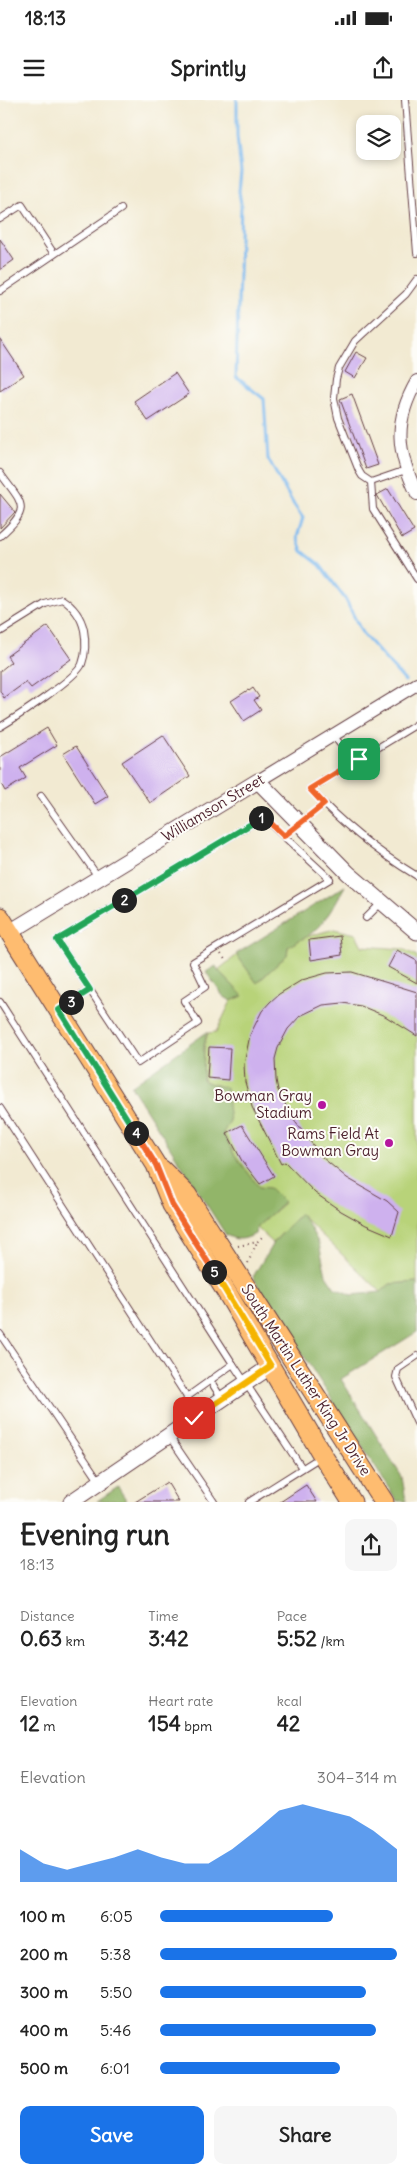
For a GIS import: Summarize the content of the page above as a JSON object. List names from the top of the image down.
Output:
{
  "streets": {
    "main road": ["South Martin Luther King Jr Drive"],
    "street": ["Williamson Street"]
  },
  "places": ["Bowman Gray Stadium", "Rams Field At Bowman Gray"],
  "page": {
    "status": "18:13",
    "header": "Sprintly",
    "pins": [
      "1",
      "2",
      "3",
      "4",
      "5"
    ],
    "heading": ["Evening run", "18:13"],
    "stats": [
      ["Distance", "0.63 km"],
      ["Time", "3:42"],
      ["Pace", "5:52 /km"],
      ["Elevation", "12 m"],
      ["Heart rate", "154 bpm"],
      ["kcal", "42"]
    ],
    "chart": ["Elevation", "304–314 m"],
    "list": [
      {
        "name": "100 m",
        "note": "6:05"
      },
      {
        "name": "200 m",
        "note": "5:38"
      },
      {
        "name": "300 m",
        "note": "5:50"
      },
      {
        "name": "400 m",
        "note": "5:46"
      },
      {
        "name": "500 m",
        "note": "6:01"
      }
    ],
    "buttons": ["Save", "Share"]
  }
}
